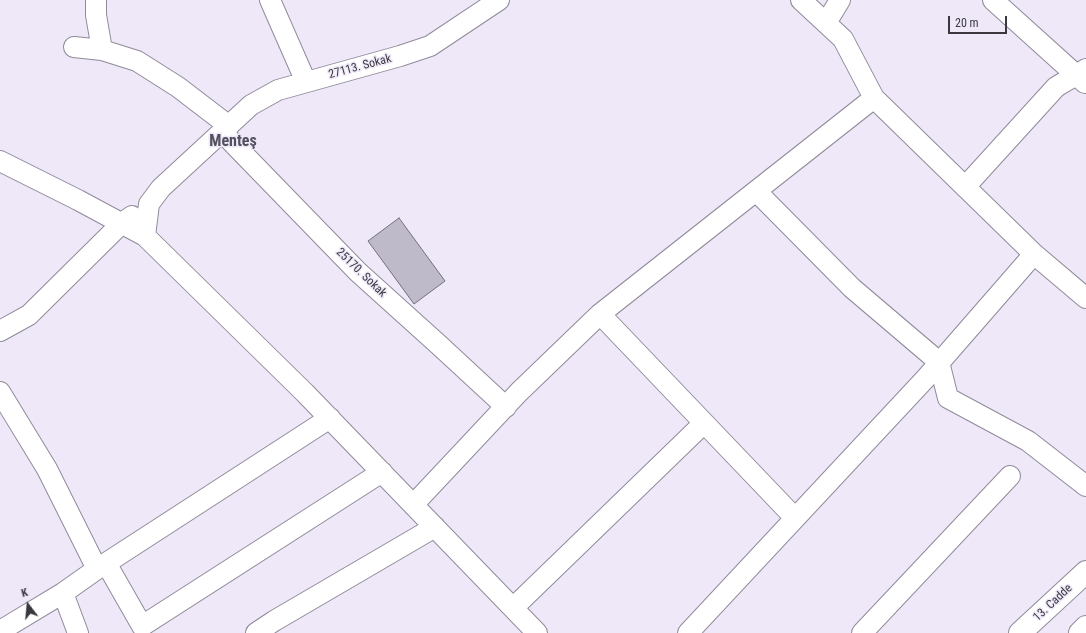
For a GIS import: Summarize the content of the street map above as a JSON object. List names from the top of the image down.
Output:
{
  "streets": {
    "main road": ["13. Cadde"],
    "street": ["27113. Sokak", "25170. Sokak"]
  },
  "crossings": [
    ["27113. Sokak", "25170. Sokak"]
  ],
  "districts": ["Menteş"],
  "scale_bar": "20 m",
  "north": "top"
}
